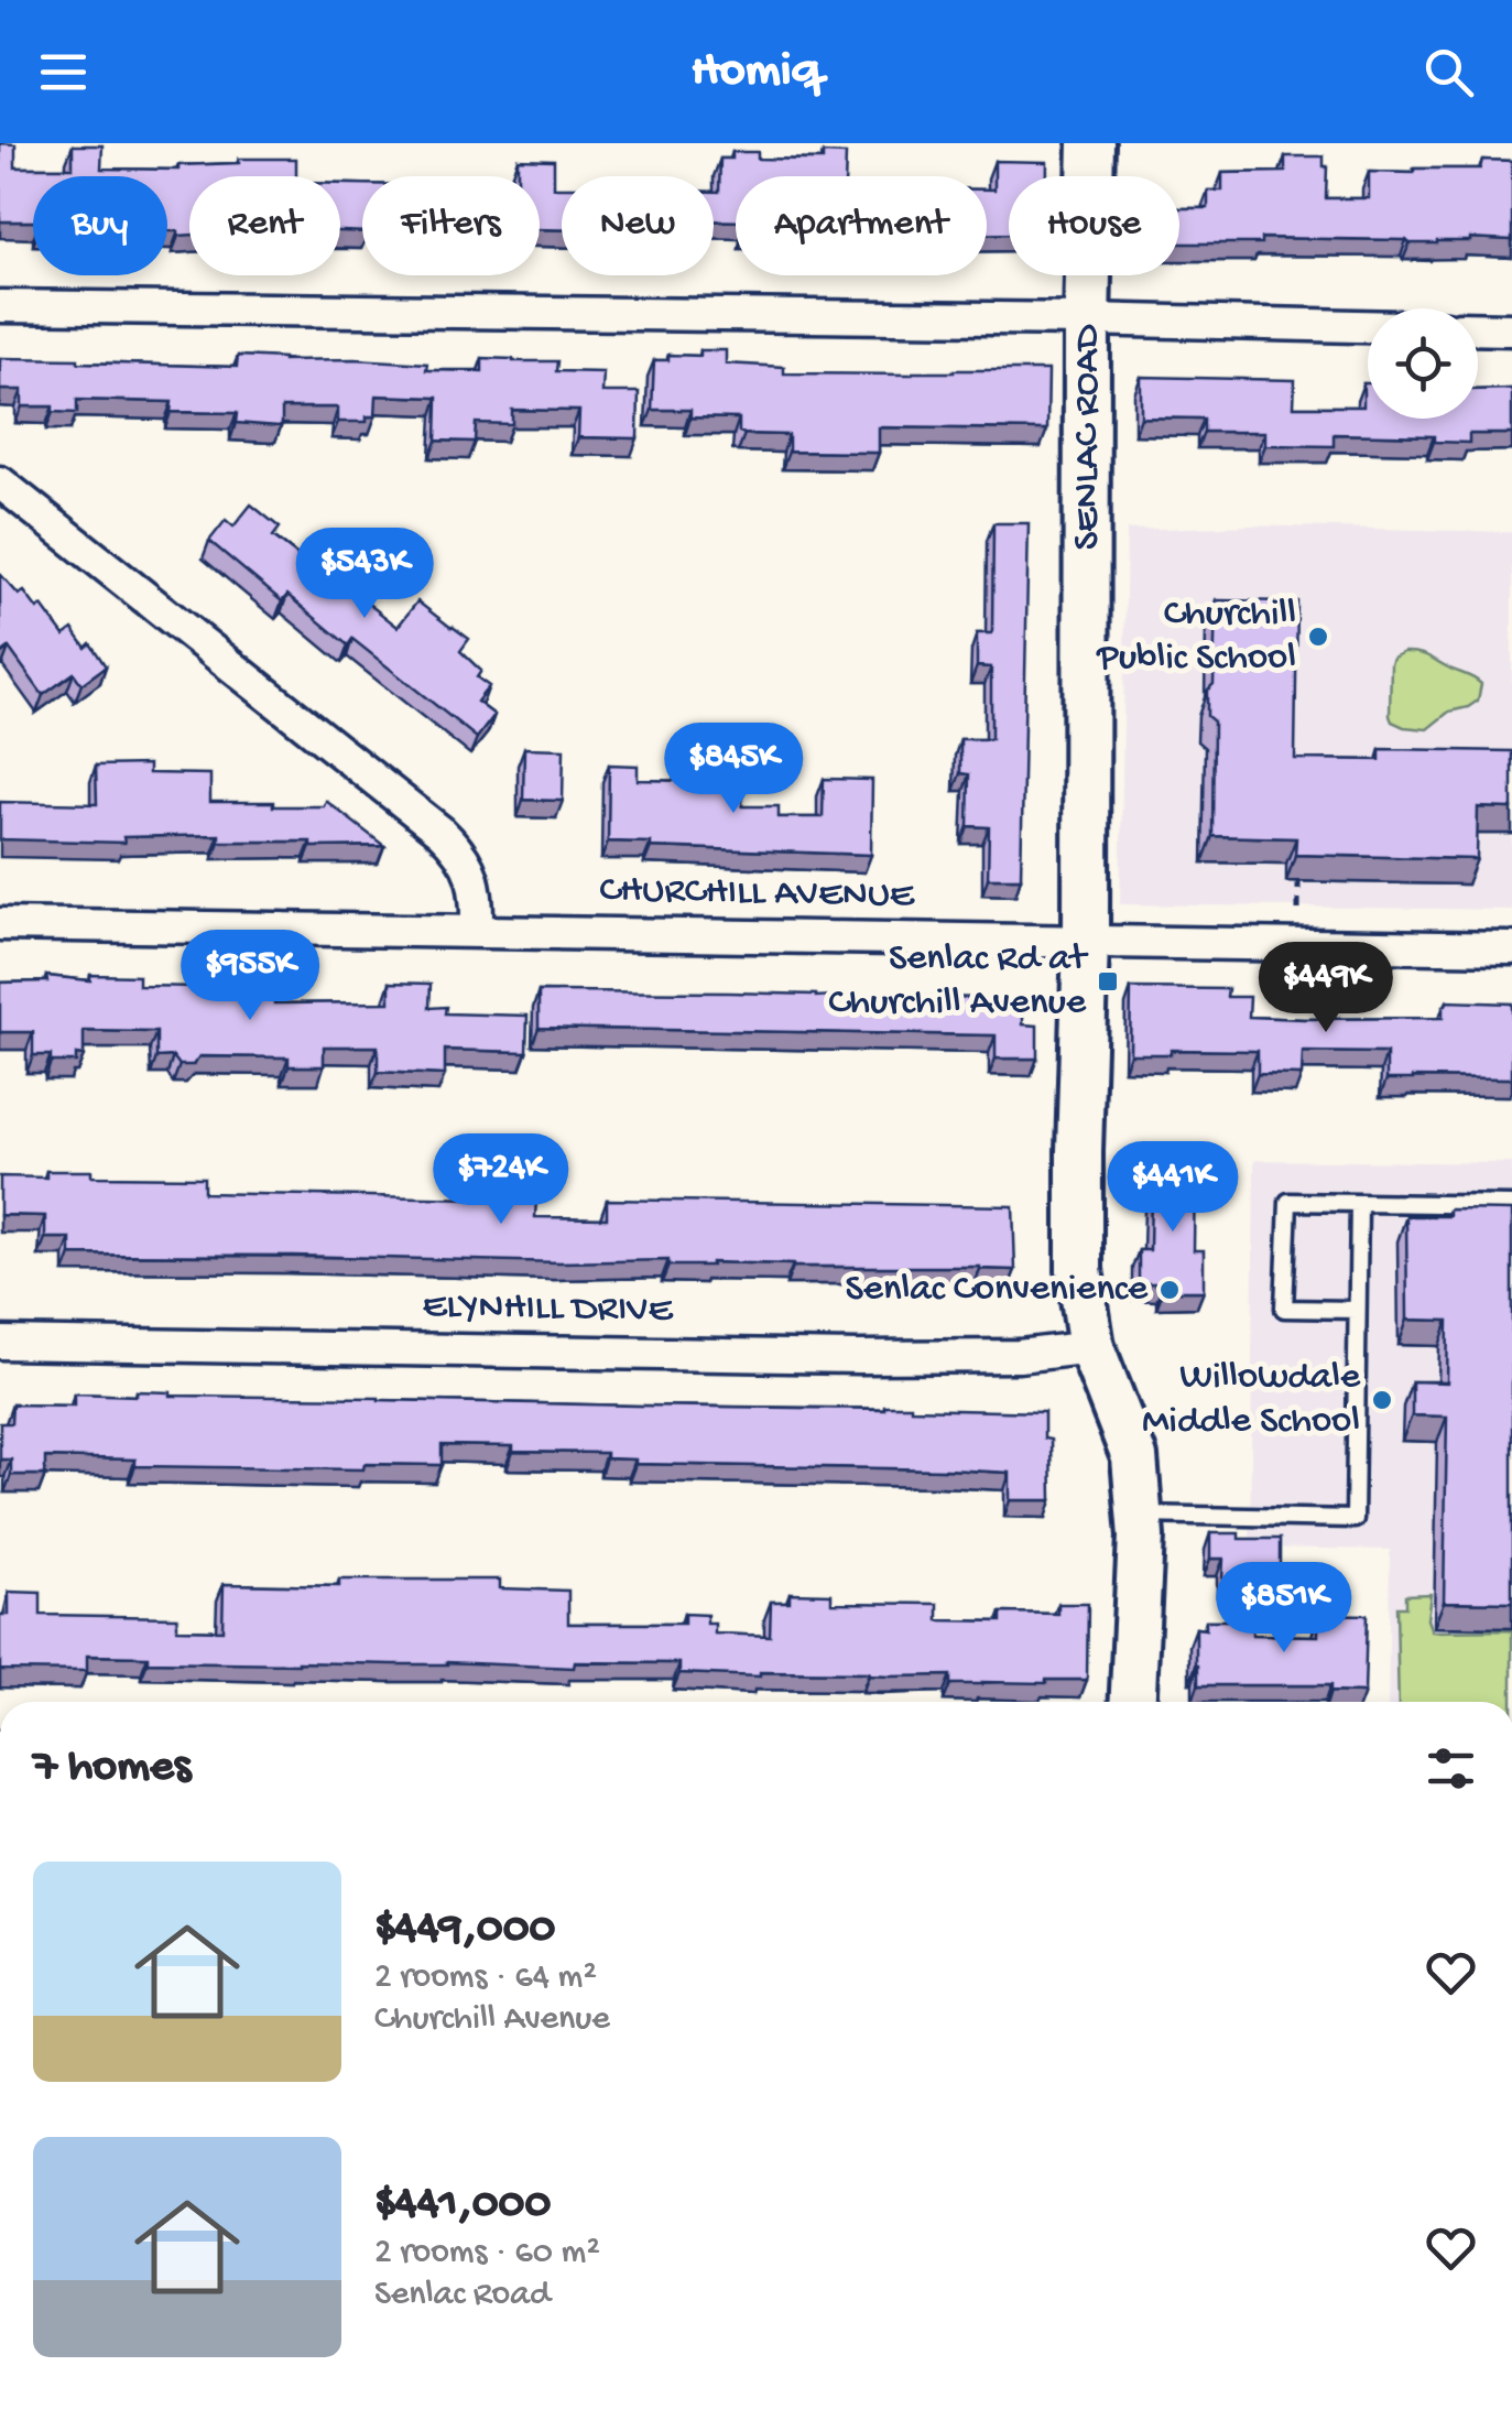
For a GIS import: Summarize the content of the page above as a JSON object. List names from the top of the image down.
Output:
{
  "streets": {
    "street": ["SENLAC ROAD", "CHURCHILL AVENUE", "ELYNHILL DRIVE"]
  },
  "crossings": [
    ["SENLAC ROAD", "CHURCHILL AVENUE"],
    ["SENLAC ROAD", "ELYNHILL DRIVE"]
  ],
  "places": {
    "other": ["Churchill Public School", "Senlac Convenience", "Willowdale Middle School"],
    "transit": ["Senlac Rd at Churchill Avenue"]
  },
  "page": {
    "header": "Homiq",
    "chip": [
      "Buy",
      "Rent",
      "Filters",
      "New",
      "Apartment",
      "House"
    ],
    "price": [
      "$543K",
      "$845K",
      "$955K",
      "$449K",
      "$724K",
      "$441K",
      "$851K"
    ],
    "heading": "7 homes",
    "list": [
      {
        "name": "$449,000",
        "note": "2 rooms · 64 m² · Churchill Avenue"
      },
      {
        "name": "$441,000",
        "note": "2 rooms · 60 m² · Senlac Road"
      }
    ]
  }
}
